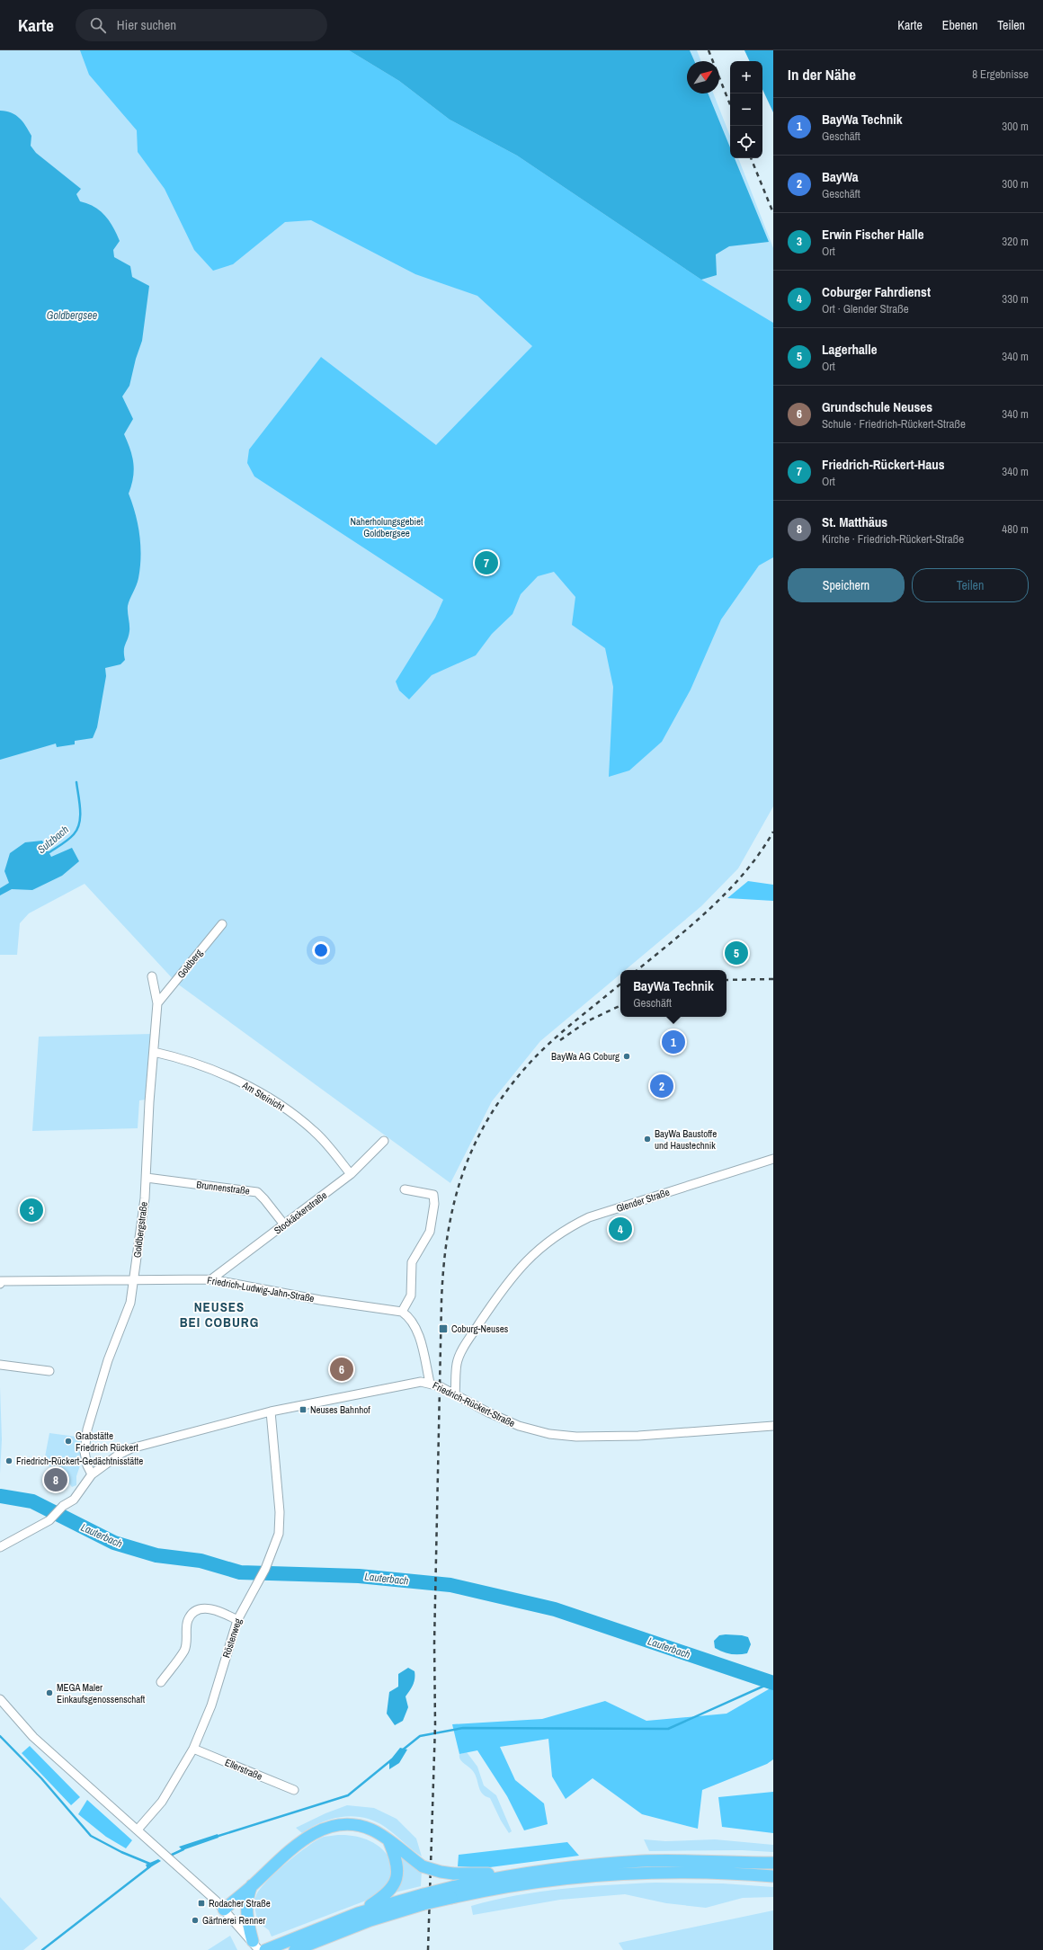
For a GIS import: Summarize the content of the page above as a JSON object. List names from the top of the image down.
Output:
{
  "streets": {
    "street": [
      "Goldberg",
      "Am Steinicht",
      "Brunnenstraße",
      "Glender Straße",
      "Stockäckerstraße",
      "Goldbergstraße",
      "Friedrich-Ludwig-Jahn-Straße",
      "Friedrich-Rückert-Straße",
      "Röstenweg",
      "Ellerstraße"
    ]
  },
  "crossings": [
    ["Goldberg", "Goldbergstraße"],
    ["Am Steinicht", "Stockäckerstraße"],
    ["Am Steinicht", "Goldbergstraße"],
    ["Brunnenstraße", "Stockäckerstraße"],
    ["Brunnenstraße", "Goldbergstraße"],
    ["Glender Straße", "Friedrich-Rückert-Straße"],
    ["Stockäckerstraße", "Friedrich-Ludwig-Jahn-Straße"],
    ["Goldbergstraße", "Friedrich-Ludwig-Jahn-Straße"],
    ["Goldbergstraße", "Friedrich-Rückert-Straße"],
    ["Friedrich-Rückert-Straße", "Röstenweg"],
    ["Röstenweg", "Ellerstraße"]
  ],
  "districts": ["NEUSES BEI COBURG"],
  "water": ["Goldbergsee", "Sulzbach", "Lauterbach"],
  "parks": ["Naherholungsgebiet Goldbergsee"],
  "places": {
    "other": [
      "BayWa AG Coburg",
      "BayWa Baustoffe und Haustechnik",
      "Grabstätte Friedrich Rückert",
      "Friedrich-Rückert-Gedächtnisstätte",
      "MEGA Maler Einkaufsgenossenschaft",
      "Gärtnerei Renner"
    ],
    "transit": ["Coburg-Neuses", "Neuses Bahnhof", "Rodacher Straße"]
  },
  "north": "top right",
  "page": {
    "header": "Karte",
    "search": "Hier suchen",
    "nav": ["Karte", "Ebenen", "Teilen"],
    "heading": ["In der Nähe", "8 Ergebnisse"],
    "map_buttons": ["+", "−"],
    "list": [
      {
        "mark": "1",
        "name": "BayWa Technik",
        "note": "Geschäft",
        "value": "300 m"
      },
      {
        "mark": "2",
        "name": "BayWa",
        "note": "Geschäft",
        "value": "300 m"
      },
      {
        "mark": "3",
        "name": "Erwin Fischer Halle",
        "note": "Ort",
        "value": "320 m"
      },
      {
        "mark": "4",
        "name": "Coburger Fahrdienst",
        "note": "Ort · Glender Straße",
        "value": "330 m"
      },
      {
        "mark": "5",
        "name": "Lagerhalle",
        "note": "Ort",
        "value": "340 m"
      },
      {
        "mark": "6",
        "name": "Grundschule Neuses",
        "note": "Schule · Friedrich-Rückert-Straße",
        "value": "340 m"
      },
      {
        "mark": "7",
        "name": "Friedrich-Rückert-Haus",
        "note": "Ort",
        "value": "340 m"
      },
      {
        "mark": "8",
        "name": "St. Matthäus",
        "note": "Kirche · Friedrich-Rückert-Straße",
        "value": "480 m"
      }
    ],
    "pins": [
      "7",
      "5",
      "1",
      "2",
      "3",
      "4",
      "6",
      "8"
    ],
    "buttons": ["Speichern", "Teilen"],
    "popup": ["BayWa Technik", "Geschäft"]
  }
}
